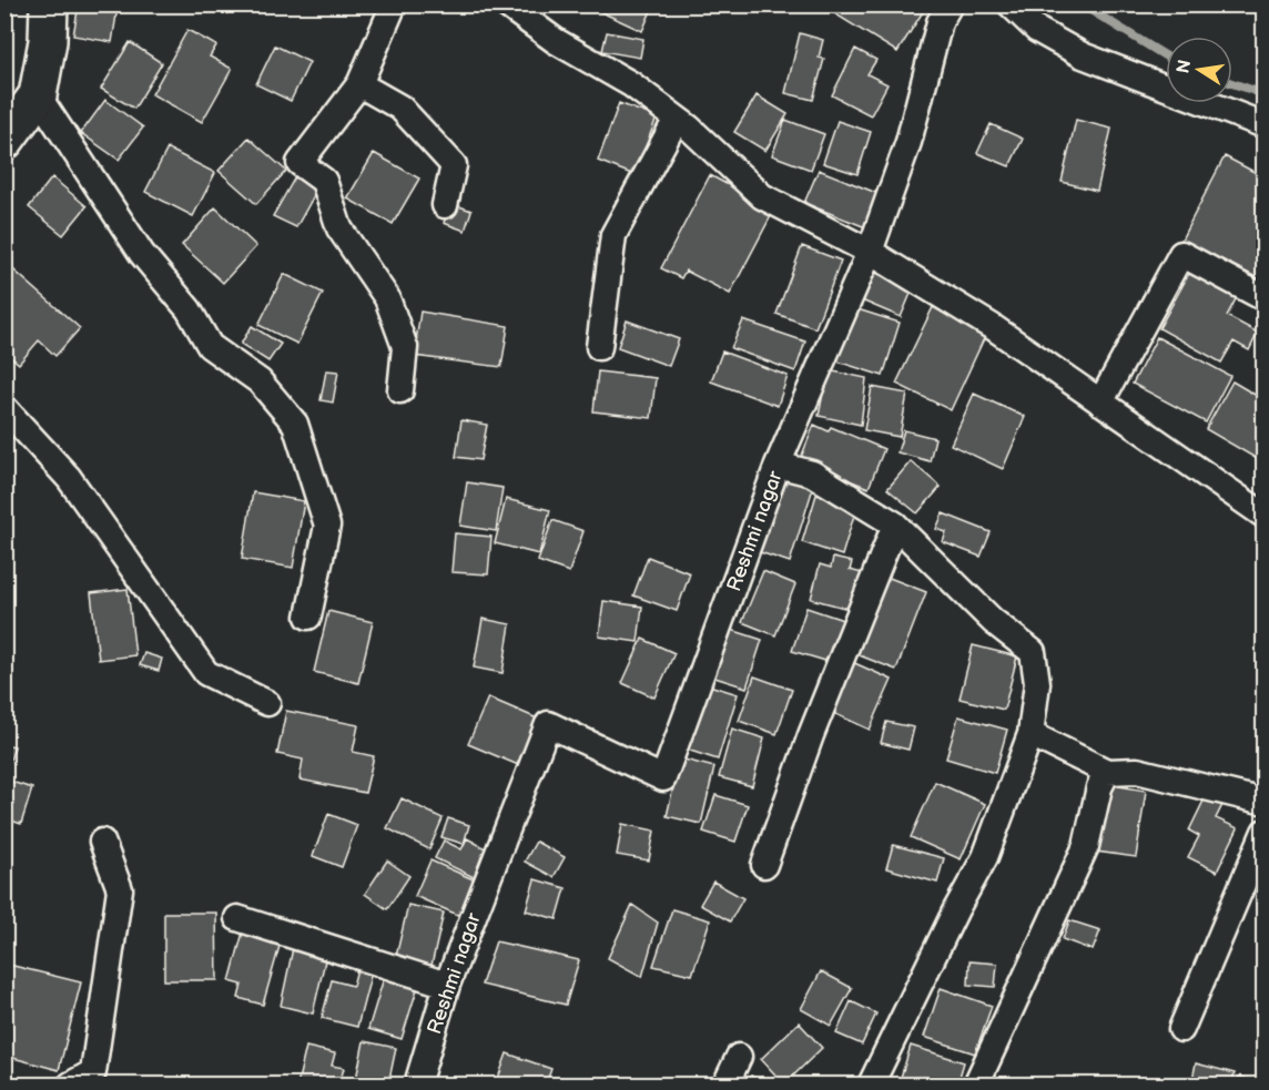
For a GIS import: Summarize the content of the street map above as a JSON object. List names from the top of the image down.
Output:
{
  "streets": {
    "street": ["Reshmi nagar"]
  },
  "north": "left"
}
